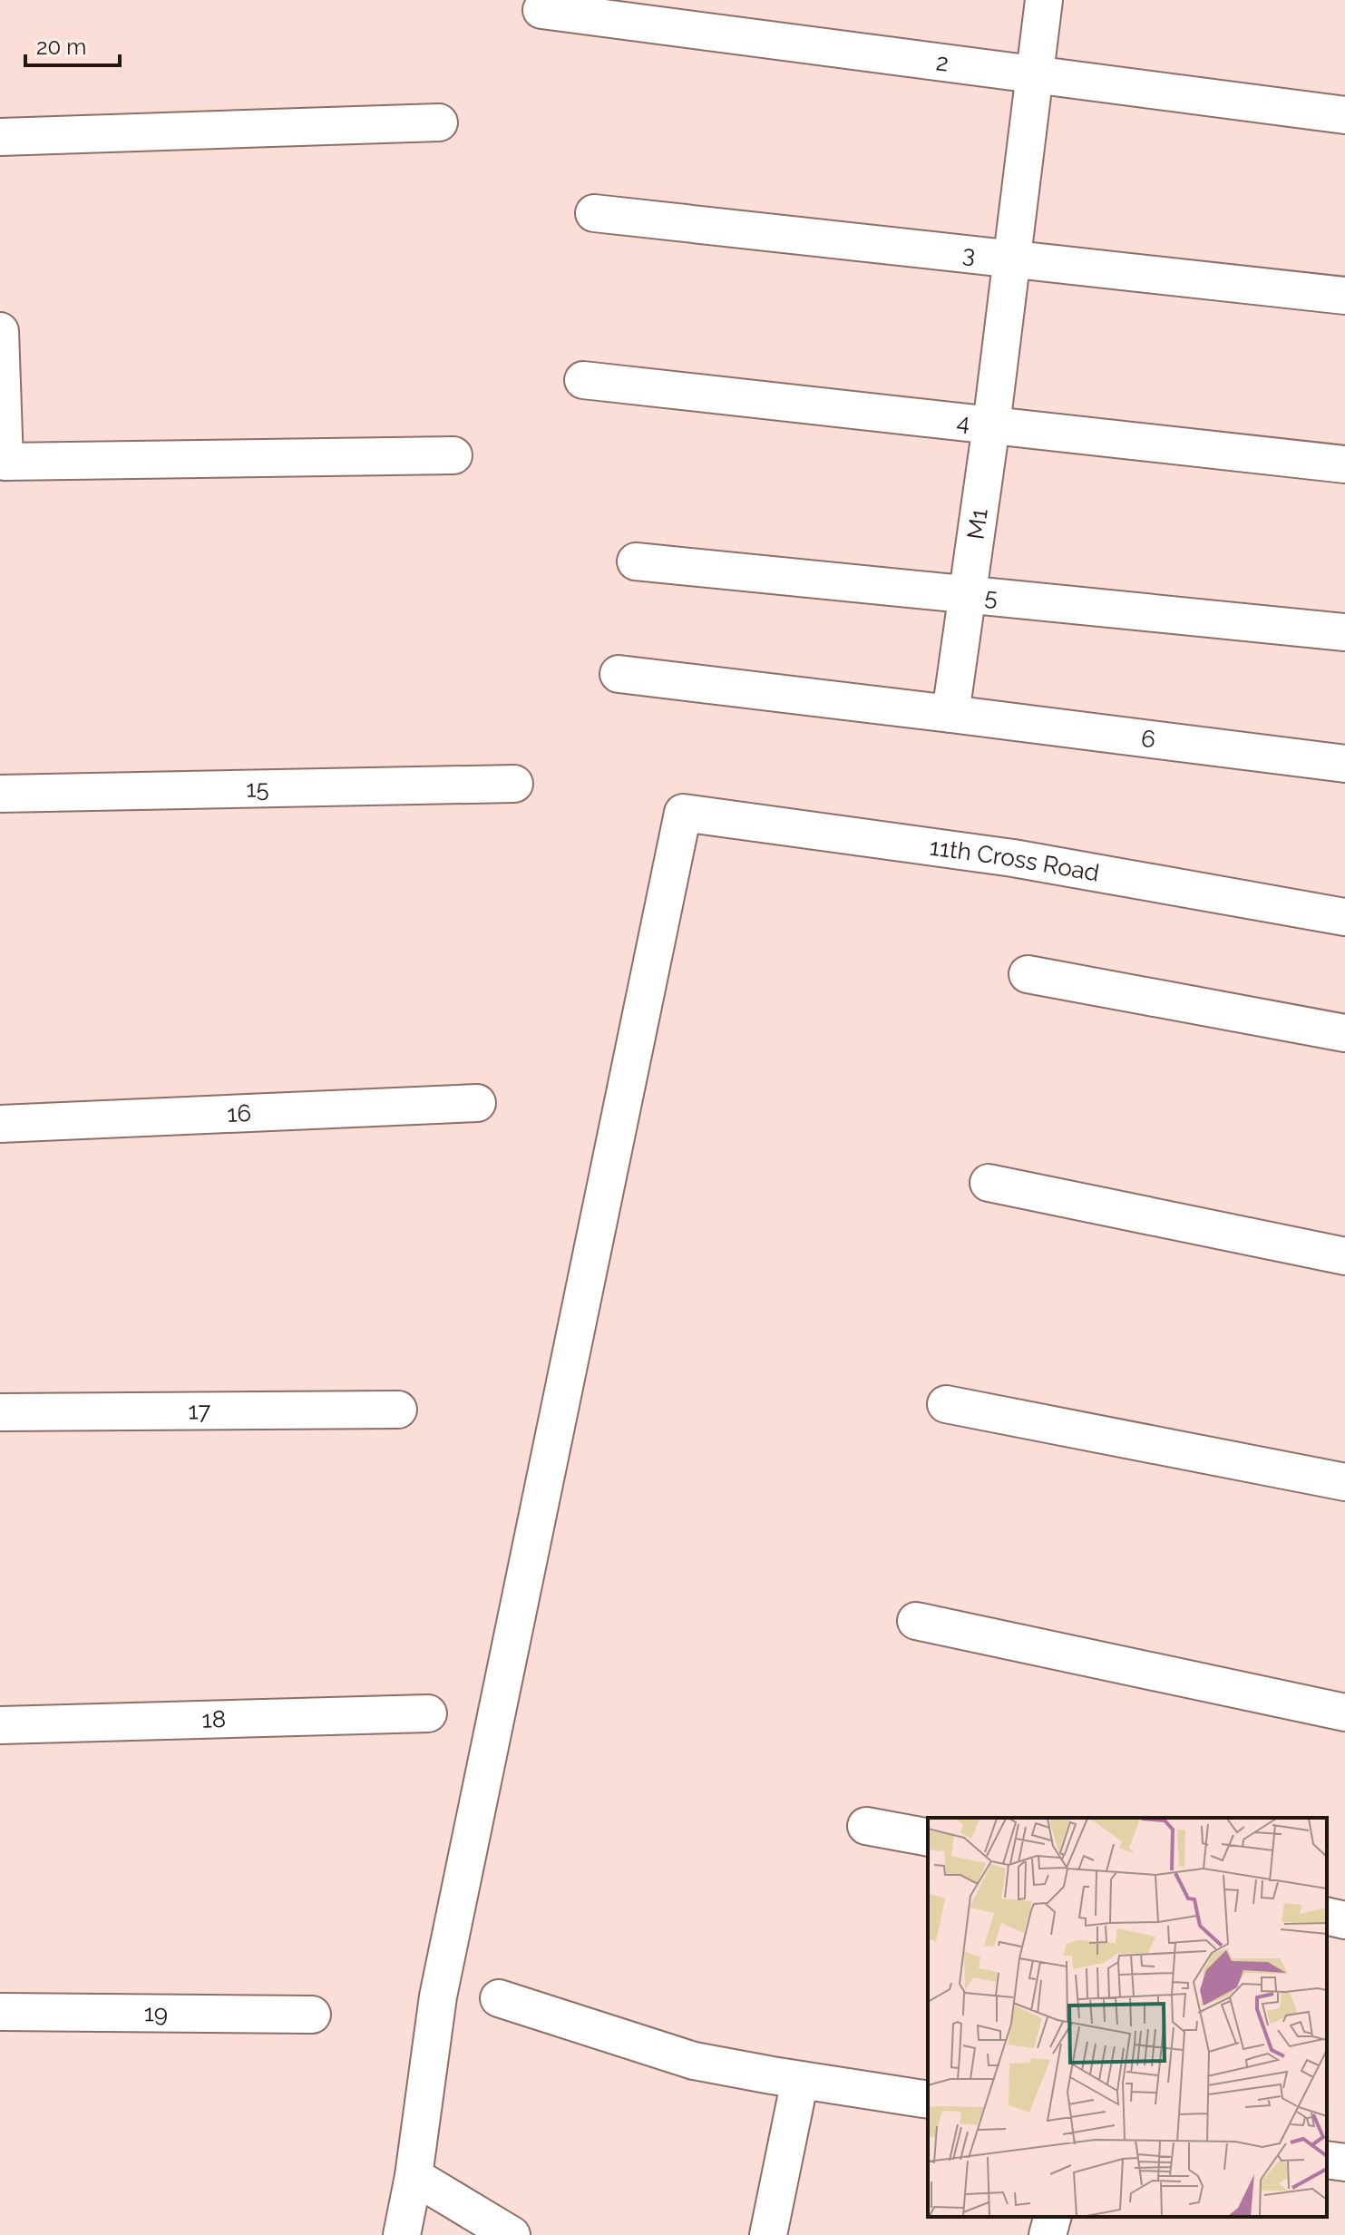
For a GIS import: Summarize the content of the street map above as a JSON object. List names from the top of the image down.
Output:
{
  "streets": {
    "street": [
      "2",
      "3",
      "4",
      "M1",
      "5",
      "6",
      "15",
      "11th Cross Road",
      "16",
      "17",
      "18",
      "19"
    ]
  },
  "crossings": [
    ["2", "M1"],
    ["3", "M1"],
    ["4", "M1"],
    ["M1", "5"],
    ["M1", "6"]
  ],
  "scale_bar": "20 m"
}
